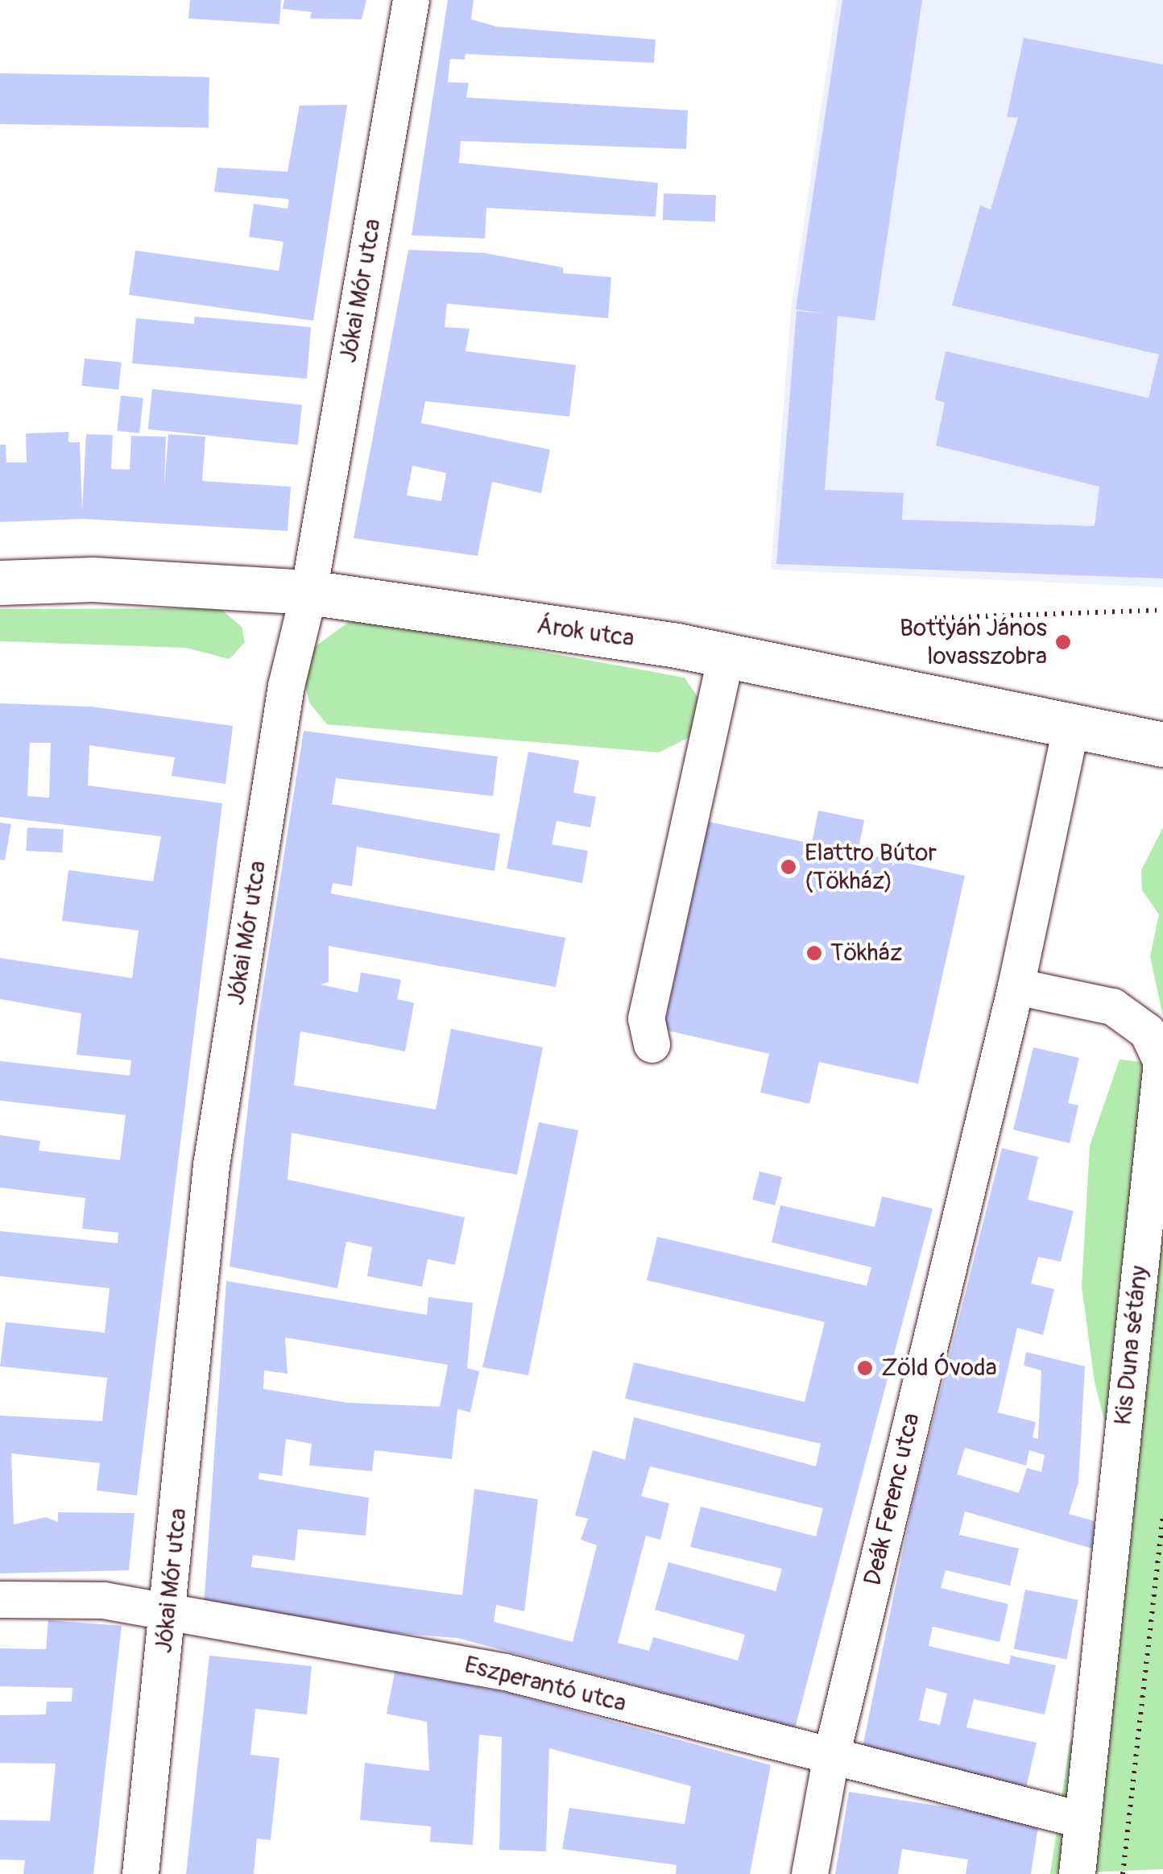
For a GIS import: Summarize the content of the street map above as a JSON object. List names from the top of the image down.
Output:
{
  "streets": {
    "main road": ["Árok utca"],
    "street": [
      "Jókai Mór utca",
      "Kis Duna sétány",
      "Deák Ferenc utca",
      "Eszperantó utca"
    ]
  },
  "crossings": [
    ["Jókai Mór utca", "Árok utca"],
    ["Jókai Mór utca", "Eszperantó utca"],
    ["Kis Duna sétány", "Deák Ferenc utca"],
    ["Kis Duna sétány", "Eszperantó utca"],
    ["Deák Ferenc utca", "Eszperantó utca"]
  ],
  "places": [
    "Bottyán János lovasszobra",
    "Elattro Bútor (Tökház)",
    "Tökház",
    "Zöld Óvoda"
  ]
}
